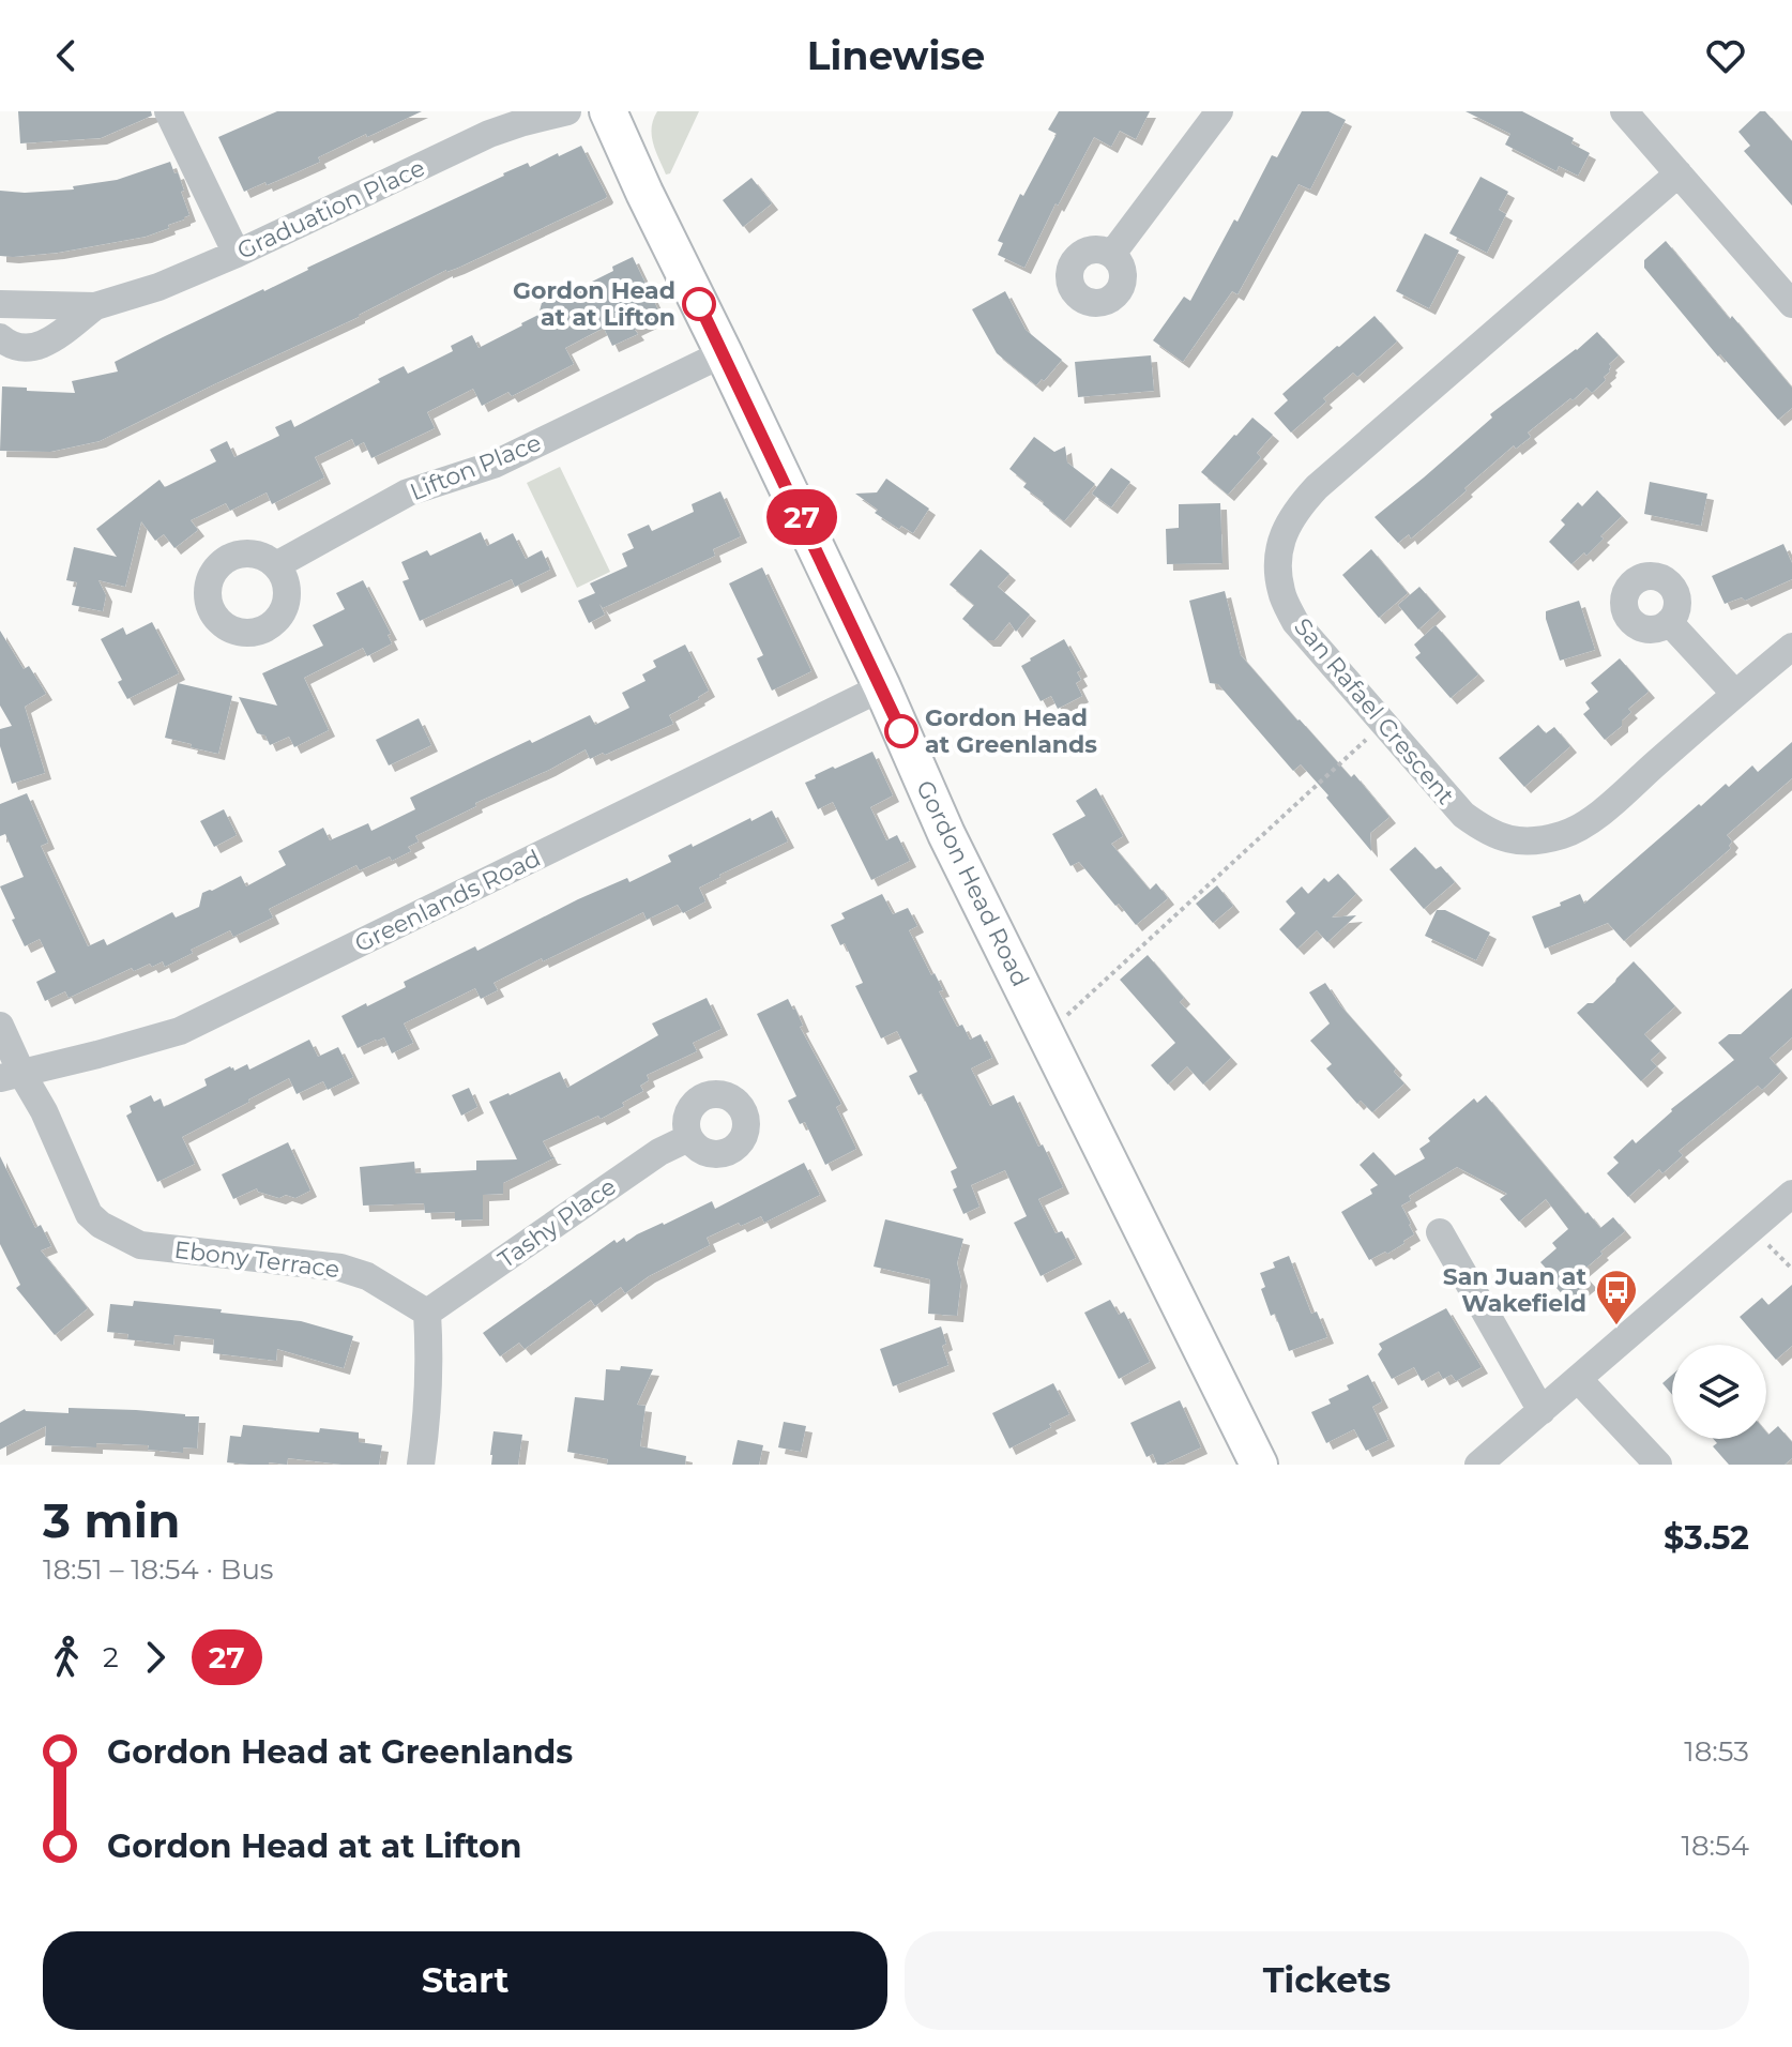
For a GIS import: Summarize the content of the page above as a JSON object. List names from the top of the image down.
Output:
{
  "streets": {
    "main road": ["Gordon Head Road"],
    "street": [
      "Graduation Place",
      "Lifton Place",
      "San Rafael Crescent",
      "Greenlands Road",
      "Tashy Place",
      "Ebony Terrace"
    ]
  },
  "crossings": [
    ["Lifton Place", "Gordon Head Road"],
    ["Gordon Head Road", "Greenlands Road"],
    ["Greenlands Road", "Ebony Terrace"],
    ["Tashy Place", "Ebony Terrace"]
  ],
  "places": {
    "other": ["Gordon Head at at Lifton", "Gordon Head at Greenlands"],
    "bus stop": ["San Juan at Wakefield"]
  },
  "lines": ["bus line 27"],
  "page": {
    "header": "Linewise",
    "on_map": "27",
    "heading": ["3 min", "18:51 – 18:54 · Bus", "$3.52"],
    "legs": ["2", "27"],
    "list": [
      {
        "name": "Gordon Head at Greenlands",
        "value": "18:53"
      },
      {
        "name": "Gordon Head at at Lifton",
        "value": "18:54"
      }
    ],
    "buttons": ["Start", "Tickets"]
  }
}
